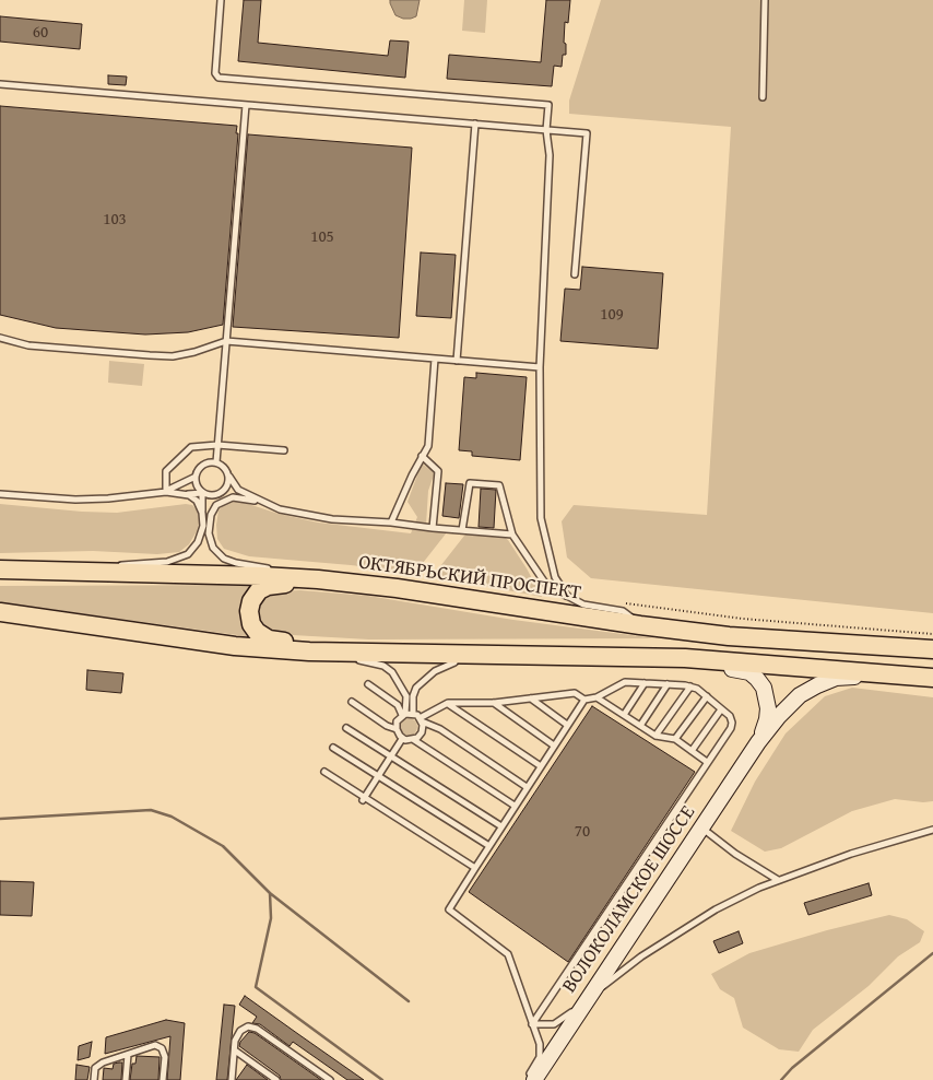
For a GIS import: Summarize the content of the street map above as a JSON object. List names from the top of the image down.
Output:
{
  "streets": {
    "main road": ["ОКТЯБРЬСКИЙ ПРОСПЕКТ", "ВОЛОКОЛАМСКОЕ ШОССЕ"]
  },
  "house_numbers": [
    "60",
    "103",
    "105",
    "109",
    "70"
  ]
}
